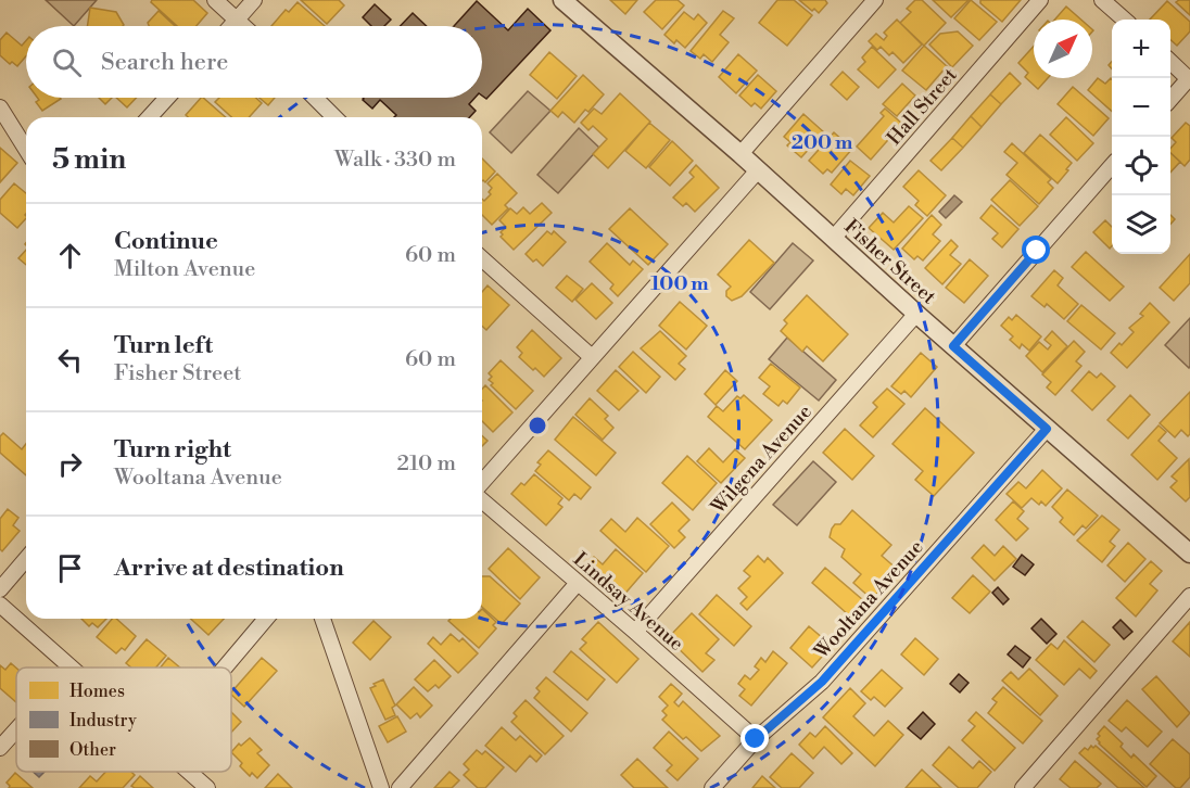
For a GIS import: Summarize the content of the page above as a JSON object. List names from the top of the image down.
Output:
{
  "streets": {
    "street": [
      "Hall Street",
      "Fisher Street",
      "Wilgena Avenue",
      "Wooltana Avenue",
      "Lindsay Avenue"
    ]
  },
  "crossings": [
    ["Hall Street", "Fisher Street"],
    ["Fisher Street", "Wilgena Avenue"],
    ["Fisher Street", "Wooltana Avenue"],
    ["Wilgena Avenue", "Lindsay Avenue"],
    ["Wooltana Avenue", "Lindsay Avenue"]
  ],
  "legend": ["Homes", "Industry", "Other"],
  "north": "top right",
  "page": {
    "map_buttons": ["+", "−"],
    "search": "Search here",
    "heading": ["5 min", "Walk · 330 m"],
    "list": [
      ["Continue", "Milton Avenue", "60 m"],
      ["Turn left", "Fisher Street", "60 m"],
      ["Turn right", "Wooltana Avenue", "210 m"],
      "Arrive at destination"
    ]
  },
  "rings": ["200 m", "100 m"]
}
